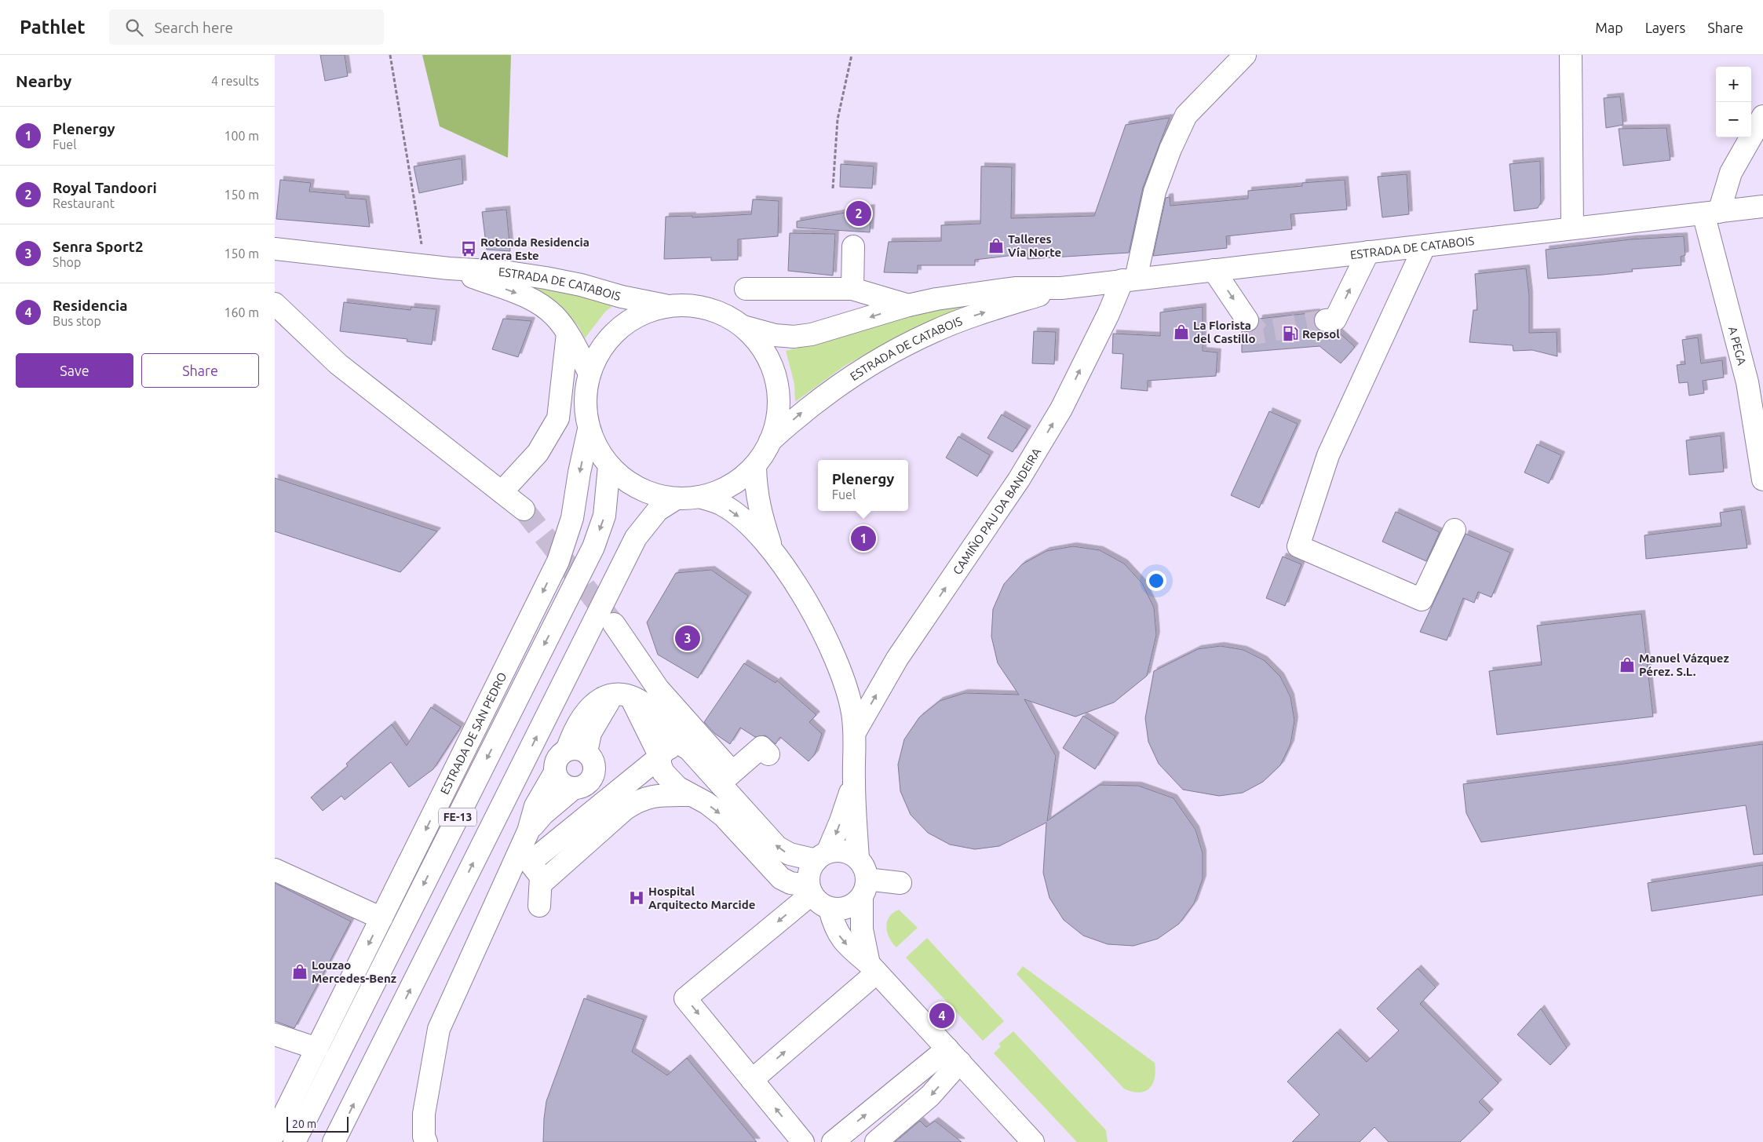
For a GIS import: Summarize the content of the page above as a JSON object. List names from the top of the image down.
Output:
{
  "streets": {
    "main road": [
      "ESTRADA DE CATABOIS",
      "A PEGA",
      "CAMIÑO PAU DA BANDEIRA",
      "ESTRADA DE SAN PEDRO",
      "FE-13"
    ]
  },
  "crossings": [
    ["ESTRADA DE CATABOIS", "A PEGA"],
    ["ESTRADA DE CATABOIS", "CAMIÑO PAU DA BANDEIRA"],
    ["ESTRADA DE CATABOIS", "ESTRADA DE SAN PEDRO"],
    ["ESTRADA DE CATABOIS", "FE-13"]
  ],
  "one_way": ["CAMIÑO PAU DA BANDEIRA"],
  "places": {
    "shop": [
      "Talleres Vía Norte",
      "La Florista del Castillo",
      "Manuel Vázquez Pérez. S.L.",
      "Louzao Mercedes-Benz"
    ],
    "bus stop": ["Rotonda Residencia Acera Este"],
    "fuel station": ["Repsol"],
    "hospital": ["Hospital Arquitecto Marcide"]
  },
  "scale_bar": "20 m",
  "page": {
    "header": "Pathlet",
    "search": "Search here",
    "nav": ["Map", "Layers", "Share"],
    "heading": ["Nearby", "4 results"],
    "map_buttons": ["+", "−"],
    "list": [
      {
        "mark": "1",
        "name": "Plenergy",
        "note": "Fuel",
        "value": "100 m"
      },
      {
        "mark": "2",
        "name": "Royal Tandoori",
        "note": "Restaurant",
        "value": "150 m"
      },
      {
        "mark": "3",
        "name": "Senra Sport2",
        "note": "Shop",
        "value": "150 m"
      },
      {
        "mark": "4",
        "name": "Residencia",
        "note": "Bus stop",
        "value": "160 m"
      }
    ],
    "pins": [
      "2",
      "1",
      "3",
      "4"
    ],
    "buttons": ["Save", "Share"],
    "popup": ["Plenergy", "Fuel"],
    "scale": "20 m"
  }
}
